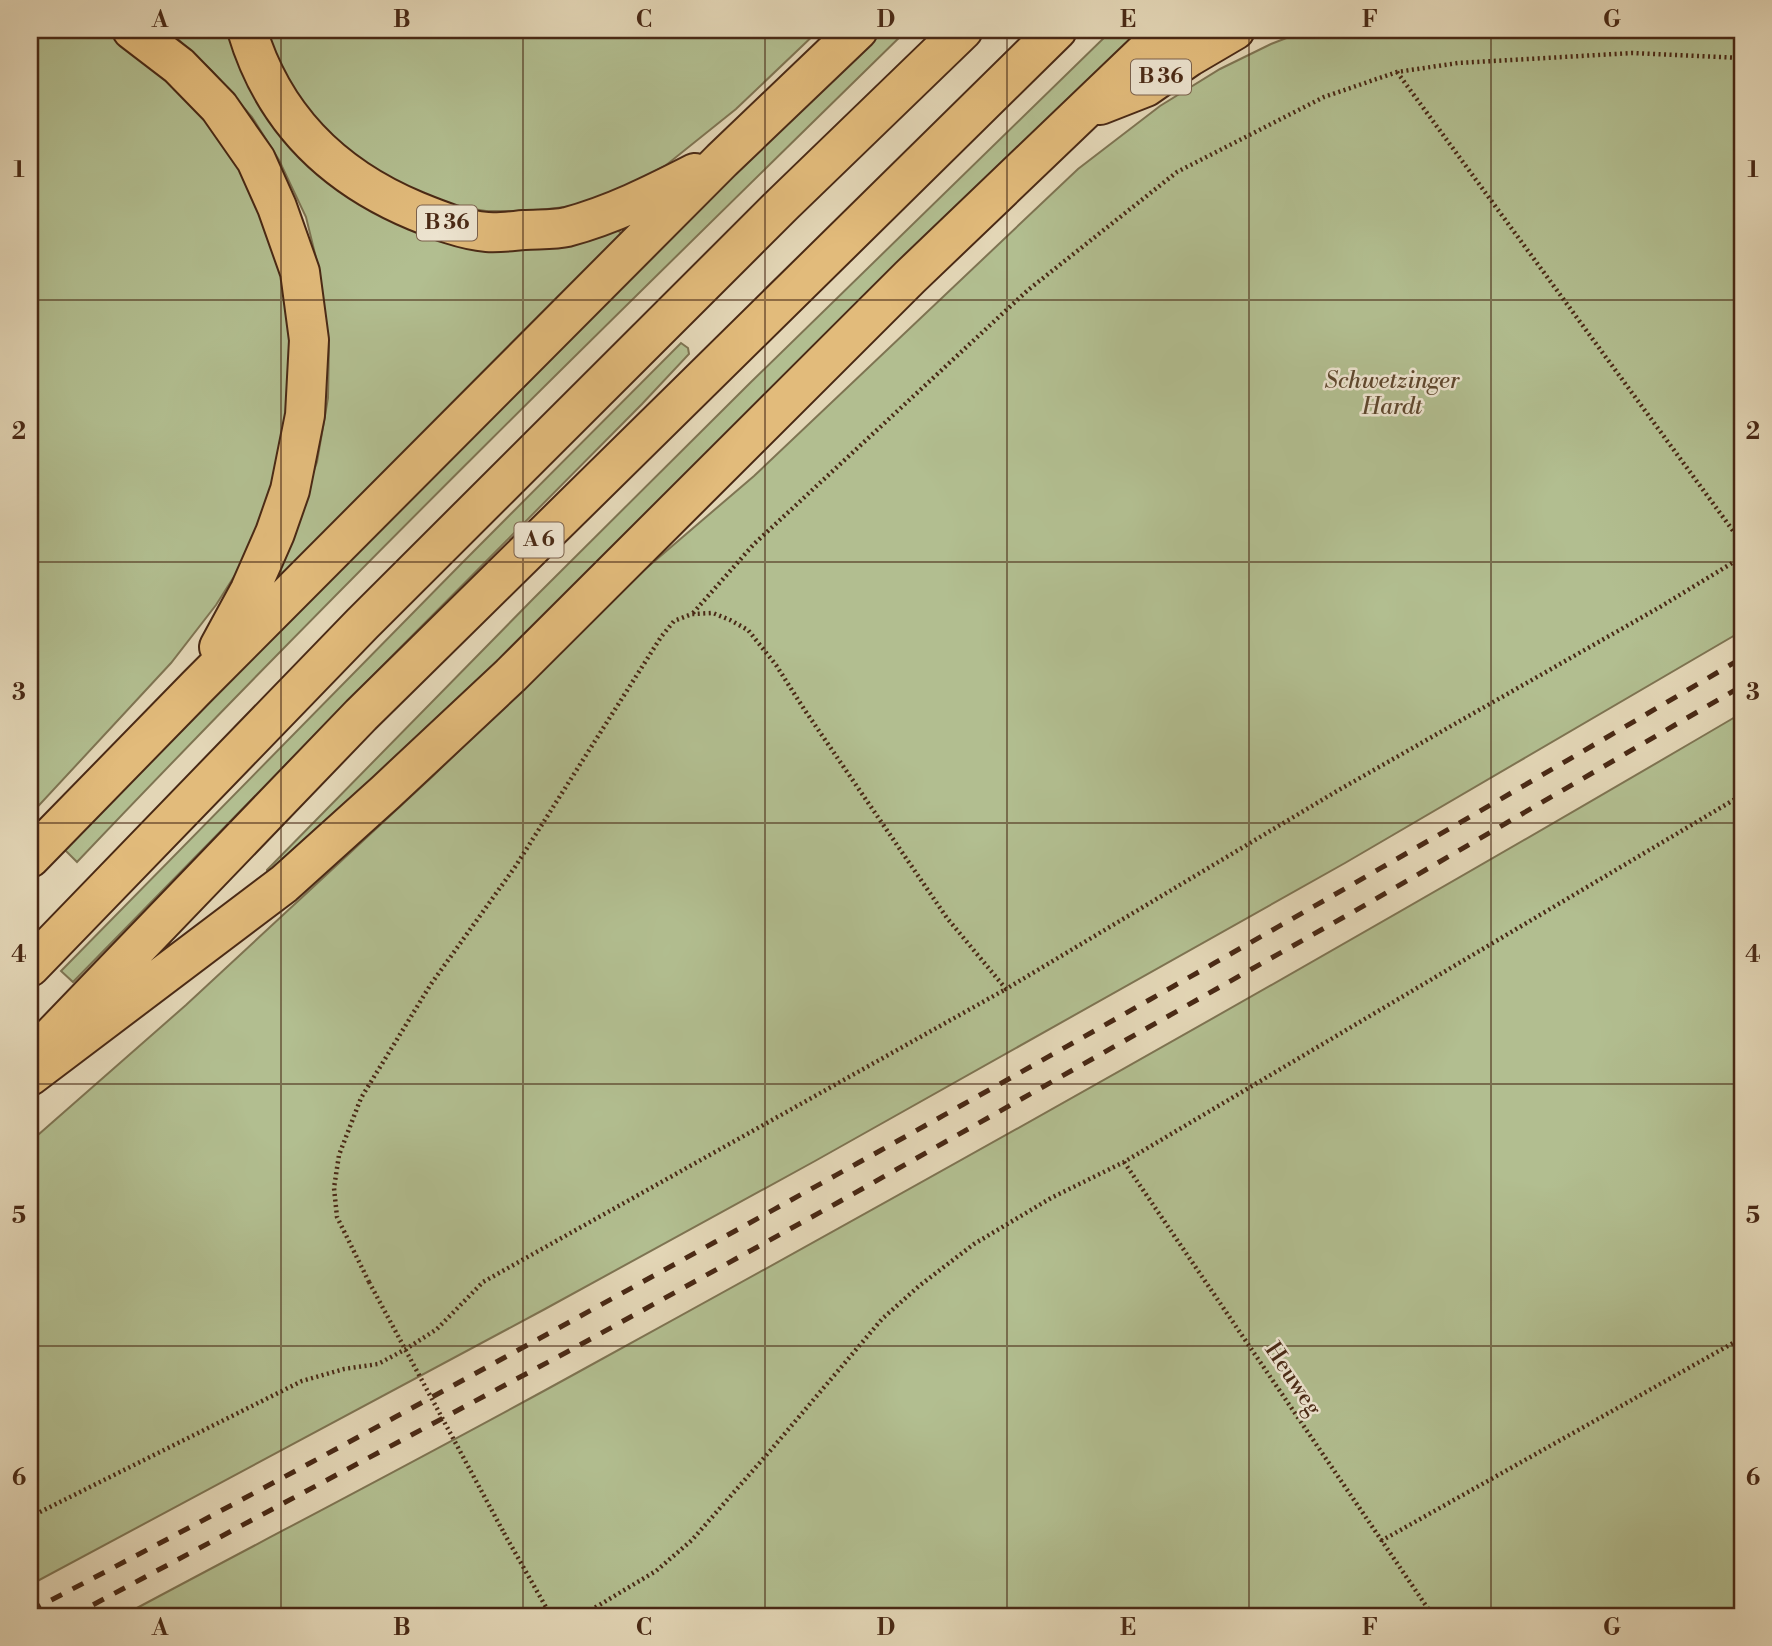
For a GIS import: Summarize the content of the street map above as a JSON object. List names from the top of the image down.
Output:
{
  "streets": {
    "highway": ["B 36", "A 6"],
    "path": ["Heuweg"]
  },
  "parks": ["Schwetzinger Hardt"],
  "grid": {
    "columns": [
      "A",
      "B",
      "C",
      "D",
      "E",
      "F",
      "G"
    ],
    "rows": [
      "1",
      "2",
      "3",
      "4",
      "5",
      "6"
    ]
  }
}
